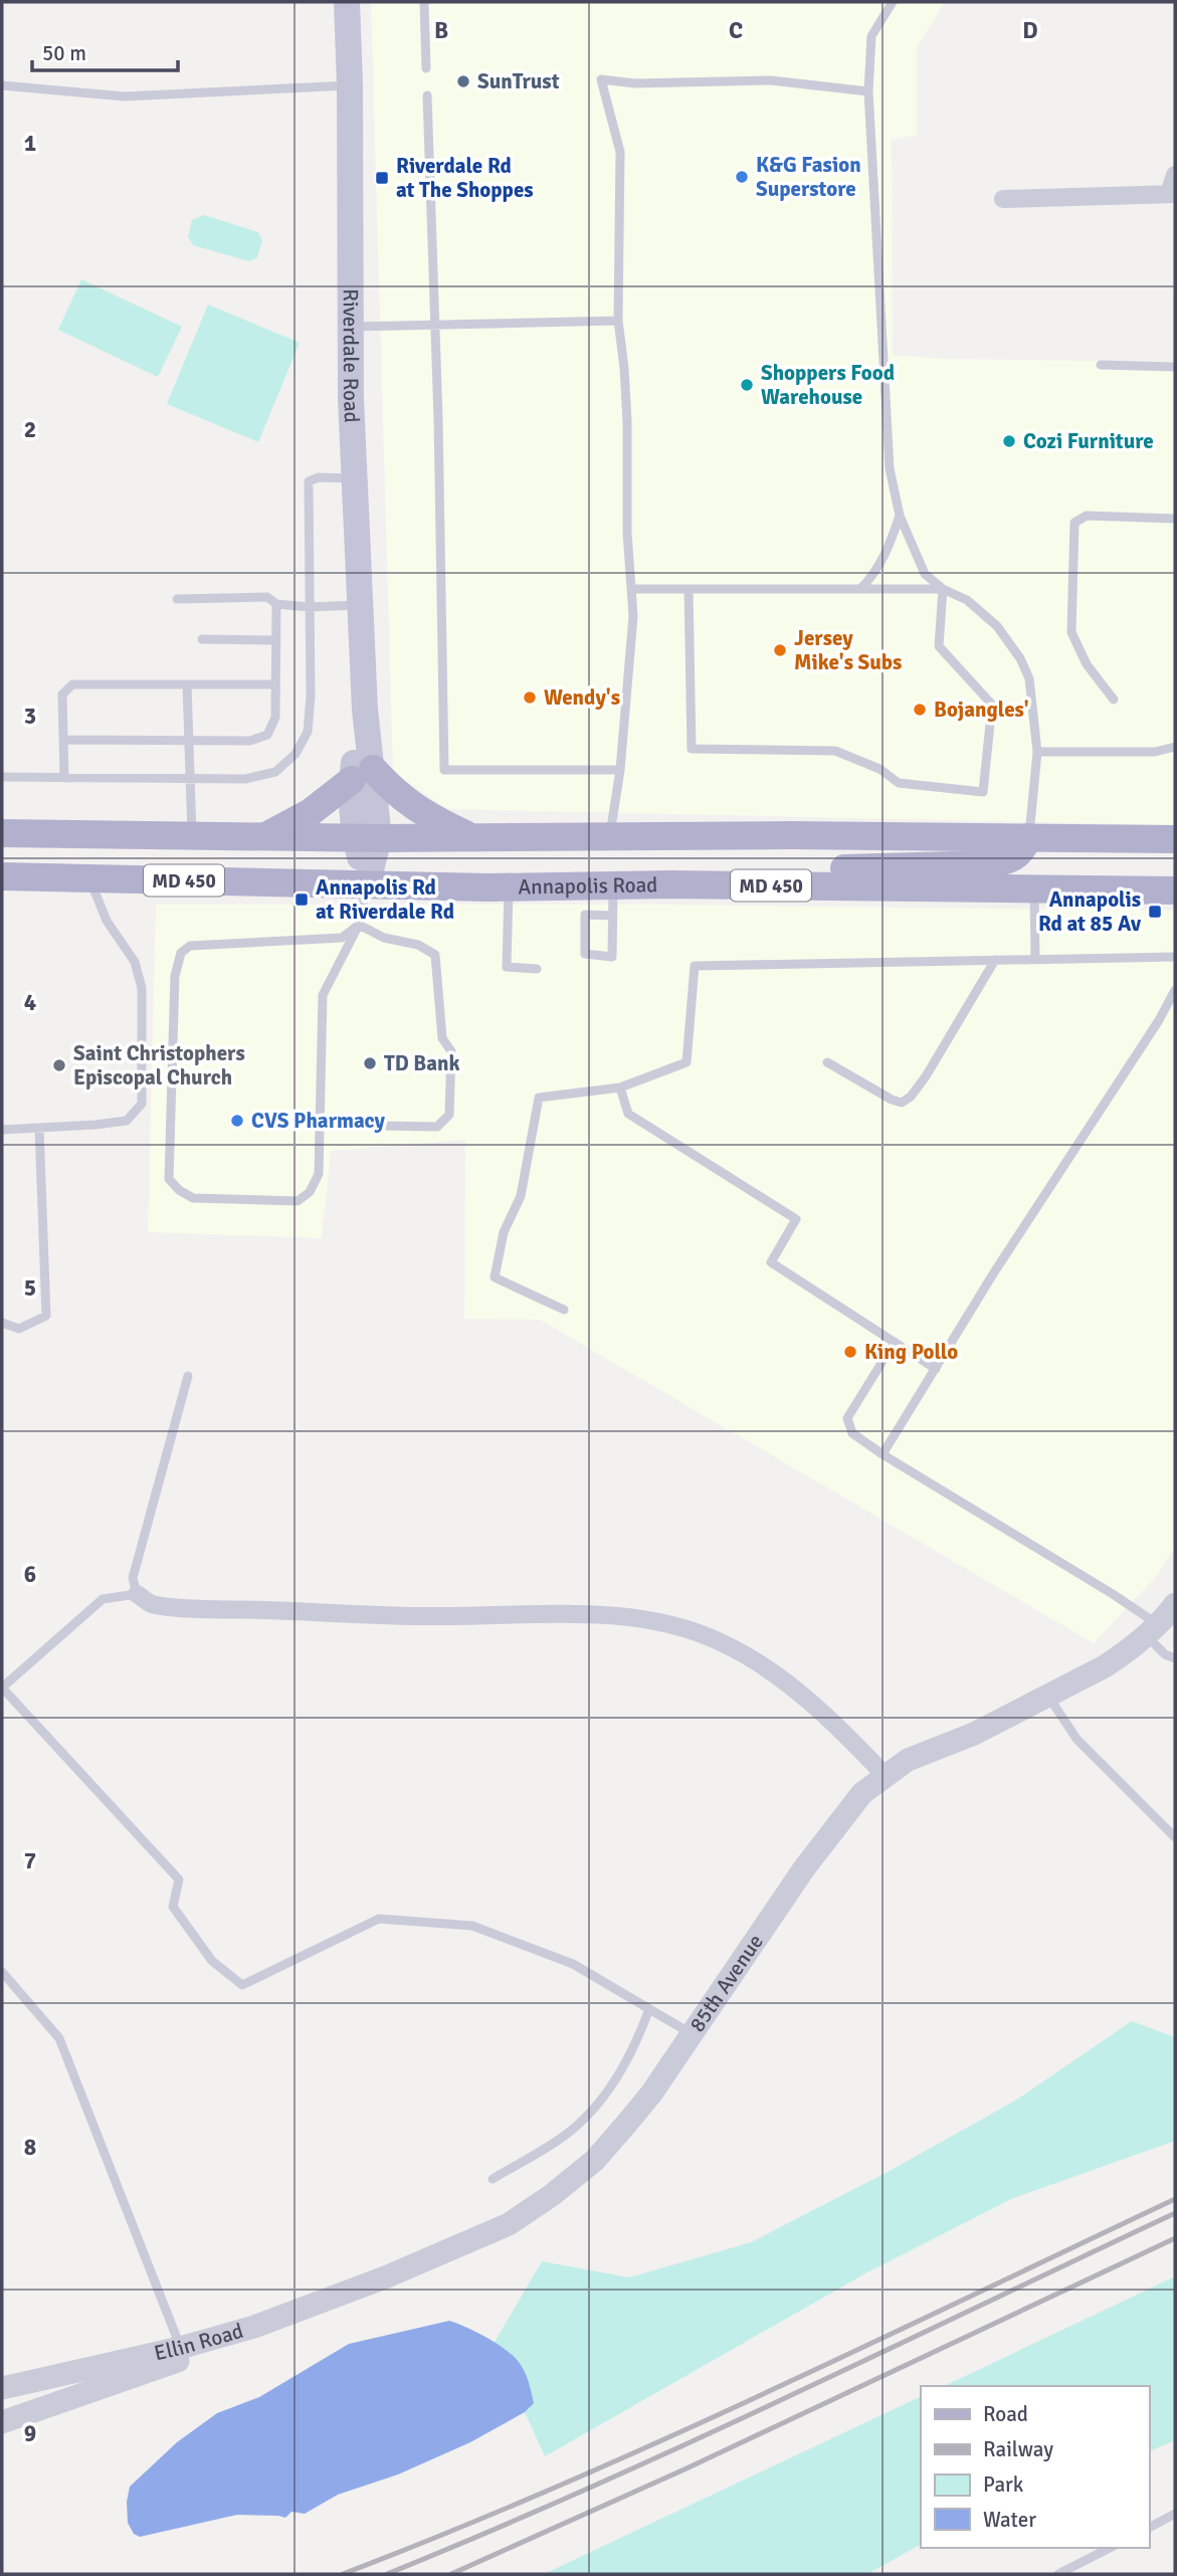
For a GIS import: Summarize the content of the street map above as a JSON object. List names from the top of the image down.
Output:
{
  "streets": {
    "main road": ["Riverdale Road", "MD 450", "Annapolis Road"],
    "street": ["85th Avenue", "Ellin Road"]
  },
  "crossings": [
    ["Riverdale Road", "MD 450"],
    ["Riverdale Road", "Annapolis Road"],
    ["85th Avenue", "Ellin Road"]
  ],
  "places": {
    "other": [
      "SunTrust",
      "K&G Fasion Superstore",
      "Shoppers Food Warehouse",
      "Cozi Furniture",
      "Jersey Mike's Subs",
      "Wendy's",
      "Bojangles'",
      "TD Bank",
      "Saint Christophers Episcopal Church",
      "CVS Pharmacy",
      "King Pollo"
    ],
    "transit": ["Riverdale Rd at The Shoppes", "Annapolis Rd at Riverdale Rd", "Annapolis Rd at 85 Av"]
  },
  "legend": [
    "Road",
    "Railway",
    "Park",
    "Water"
  ],
  "scale_bar": "50 m",
  "grid": {
    "columns": ["B", "C", "D"],
    "rows": [
      "1",
      "2",
      "3",
      "4",
      "5",
      "6",
      "7",
      "8",
      "9"
    ]
  }
}
